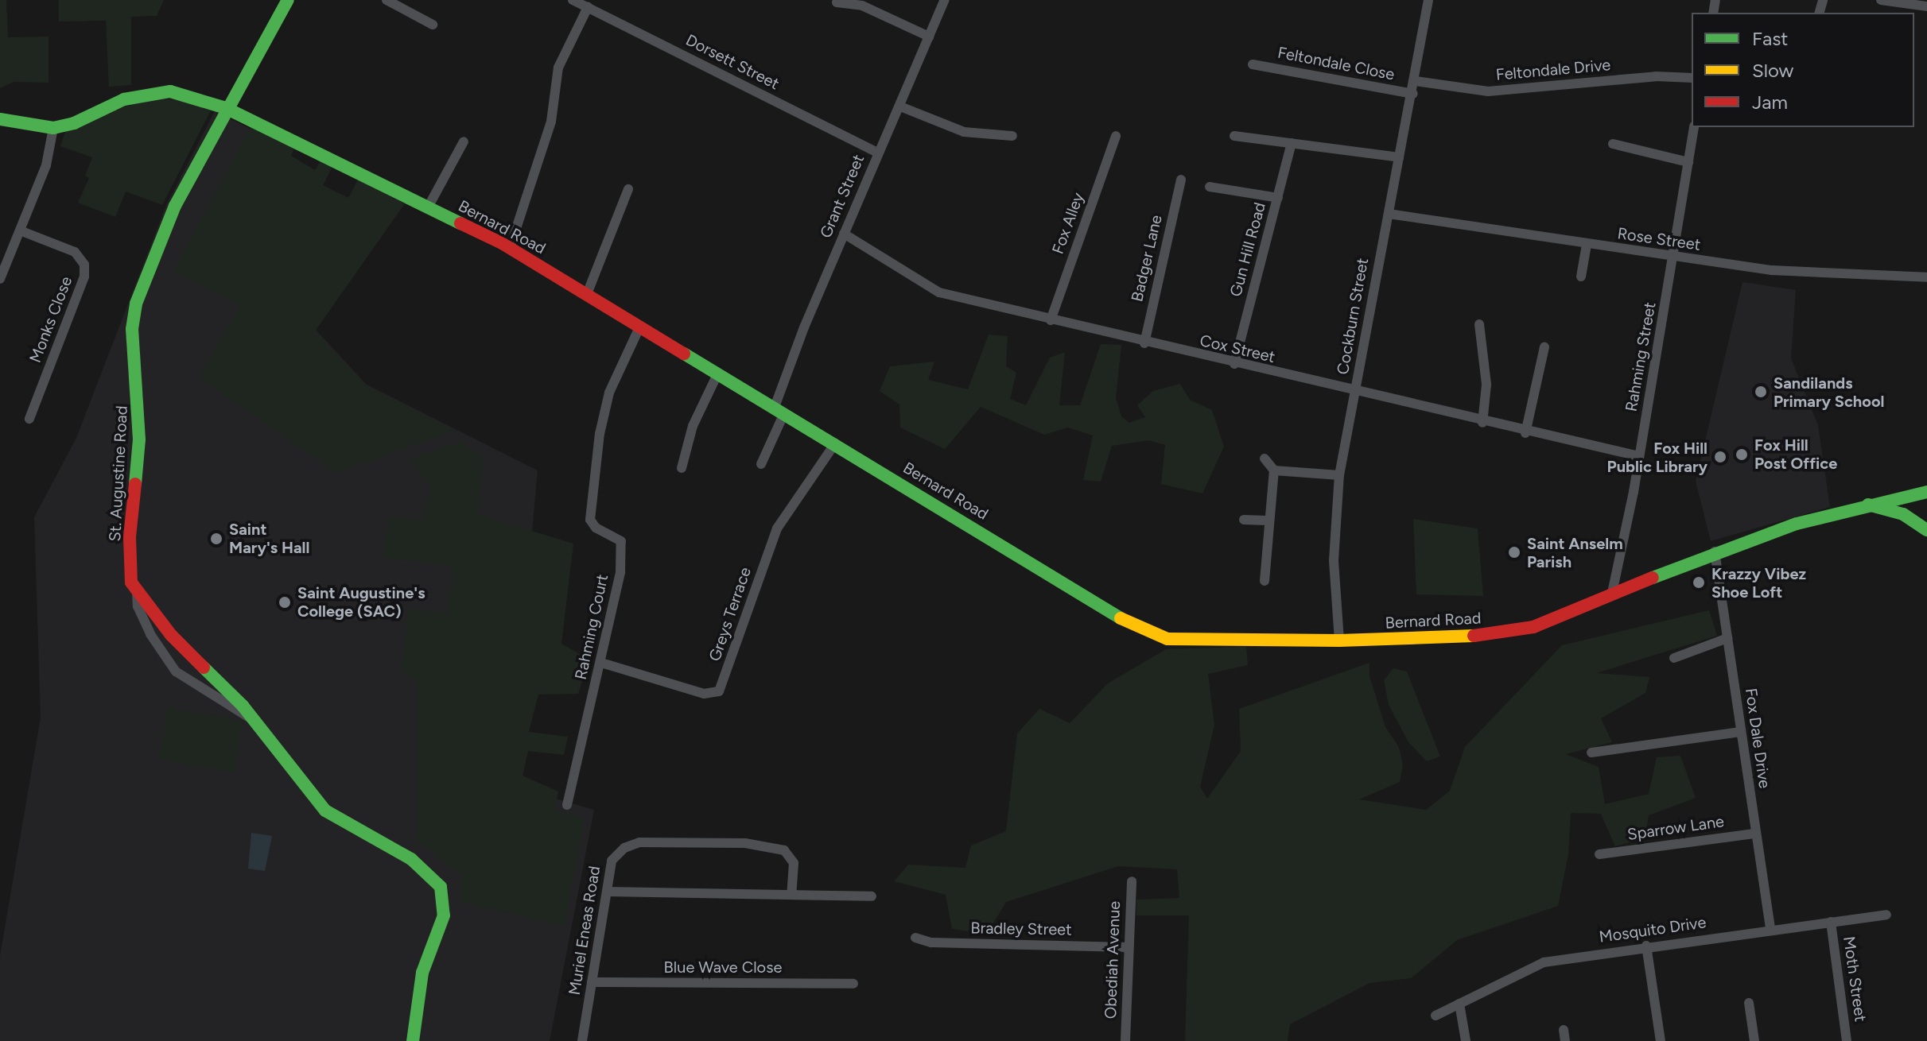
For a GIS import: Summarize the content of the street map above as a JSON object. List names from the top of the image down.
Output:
{
  "streets": {
    "main road": ["Bernard Road", "St. Augustine Road"],
    "street": [
      "Dorsett Street",
      "Feltondale Close",
      "Feltondale Drive",
      "Grant Street",
      "Fox Alley",
      "Rose Street",
      "Gun Hill Road",
      "Badger Lane",
      "Cockburn Street",
      "Monks Close",
      "Cox Street",
      "Rahming Street",
      "Greys Terrace",
      "Rahming Court",
      "Fox Dale Drive",
      "Sparrow Lane",
      "Bradley Street",
      "Mosquito Drive",
      "Muriel Eneas Road",
      "Obediah Avenue",
      "Blue Wave Close",
      "Moth Street"
    ]
  },
  "crossings": [
    ["Dorsett Street", "Grant Street"],
    ["Feltondale Close", "Cockburn Street"],
    ["Feltondale Drive", "Cockburn Street"],
    ["Grant Street", "Bernard Road"],
    ["Grant Street", "Cox Street"],
    ["Fox Alley", "Cox Street"],
    ["Bernard Road", "Cockburn Street"],
    ["Bernard Road", "Rahming Street"],
    ["Bernard Road", "St. Augustine Road"],
    ["Bernard Road", "Greys Terrace"],
    ["Bernard Road", "Rahming Court"],
    ["Bernard Road", "Fox Dale Drive"],
    ["Rose Street", "Cockburn Street"],
    ["Rose Street", "Rahming Street"],
    ["Gun Hill Road", "Cox Street"],
    ["Badger Lane", "Cox Street"],
    ["Cockburn Street", "Cox Street"],
    ["Cox Street", "Rahming Street"],
    ["Greys Terrace", "Rahming Court"],
    ["Fox Dale Drive", "Sparrow Lane"],
    ["Fox Dale Drive", "Mosquito Drive"],
    ["Bradley Street", "Obediah Avenue"],
    ["Mosquito Drive", "Moth Street"],
    ["Muriel Eneas Road", "Blue Wave Close"]
  ],
  "places": [
    "Sandilands Primary School",
    "Fox Hill Post Office",
    "Fox Hill Public Library",
    "Saint Mary's Hall",
    "Saint Anselm Parish",
    "Krazzy Vibez Shoe Loft",
    "Saint Augustine's College (SAC)"
  ],
  "legend": ["Fast", "Slow", "Jam"]
}
